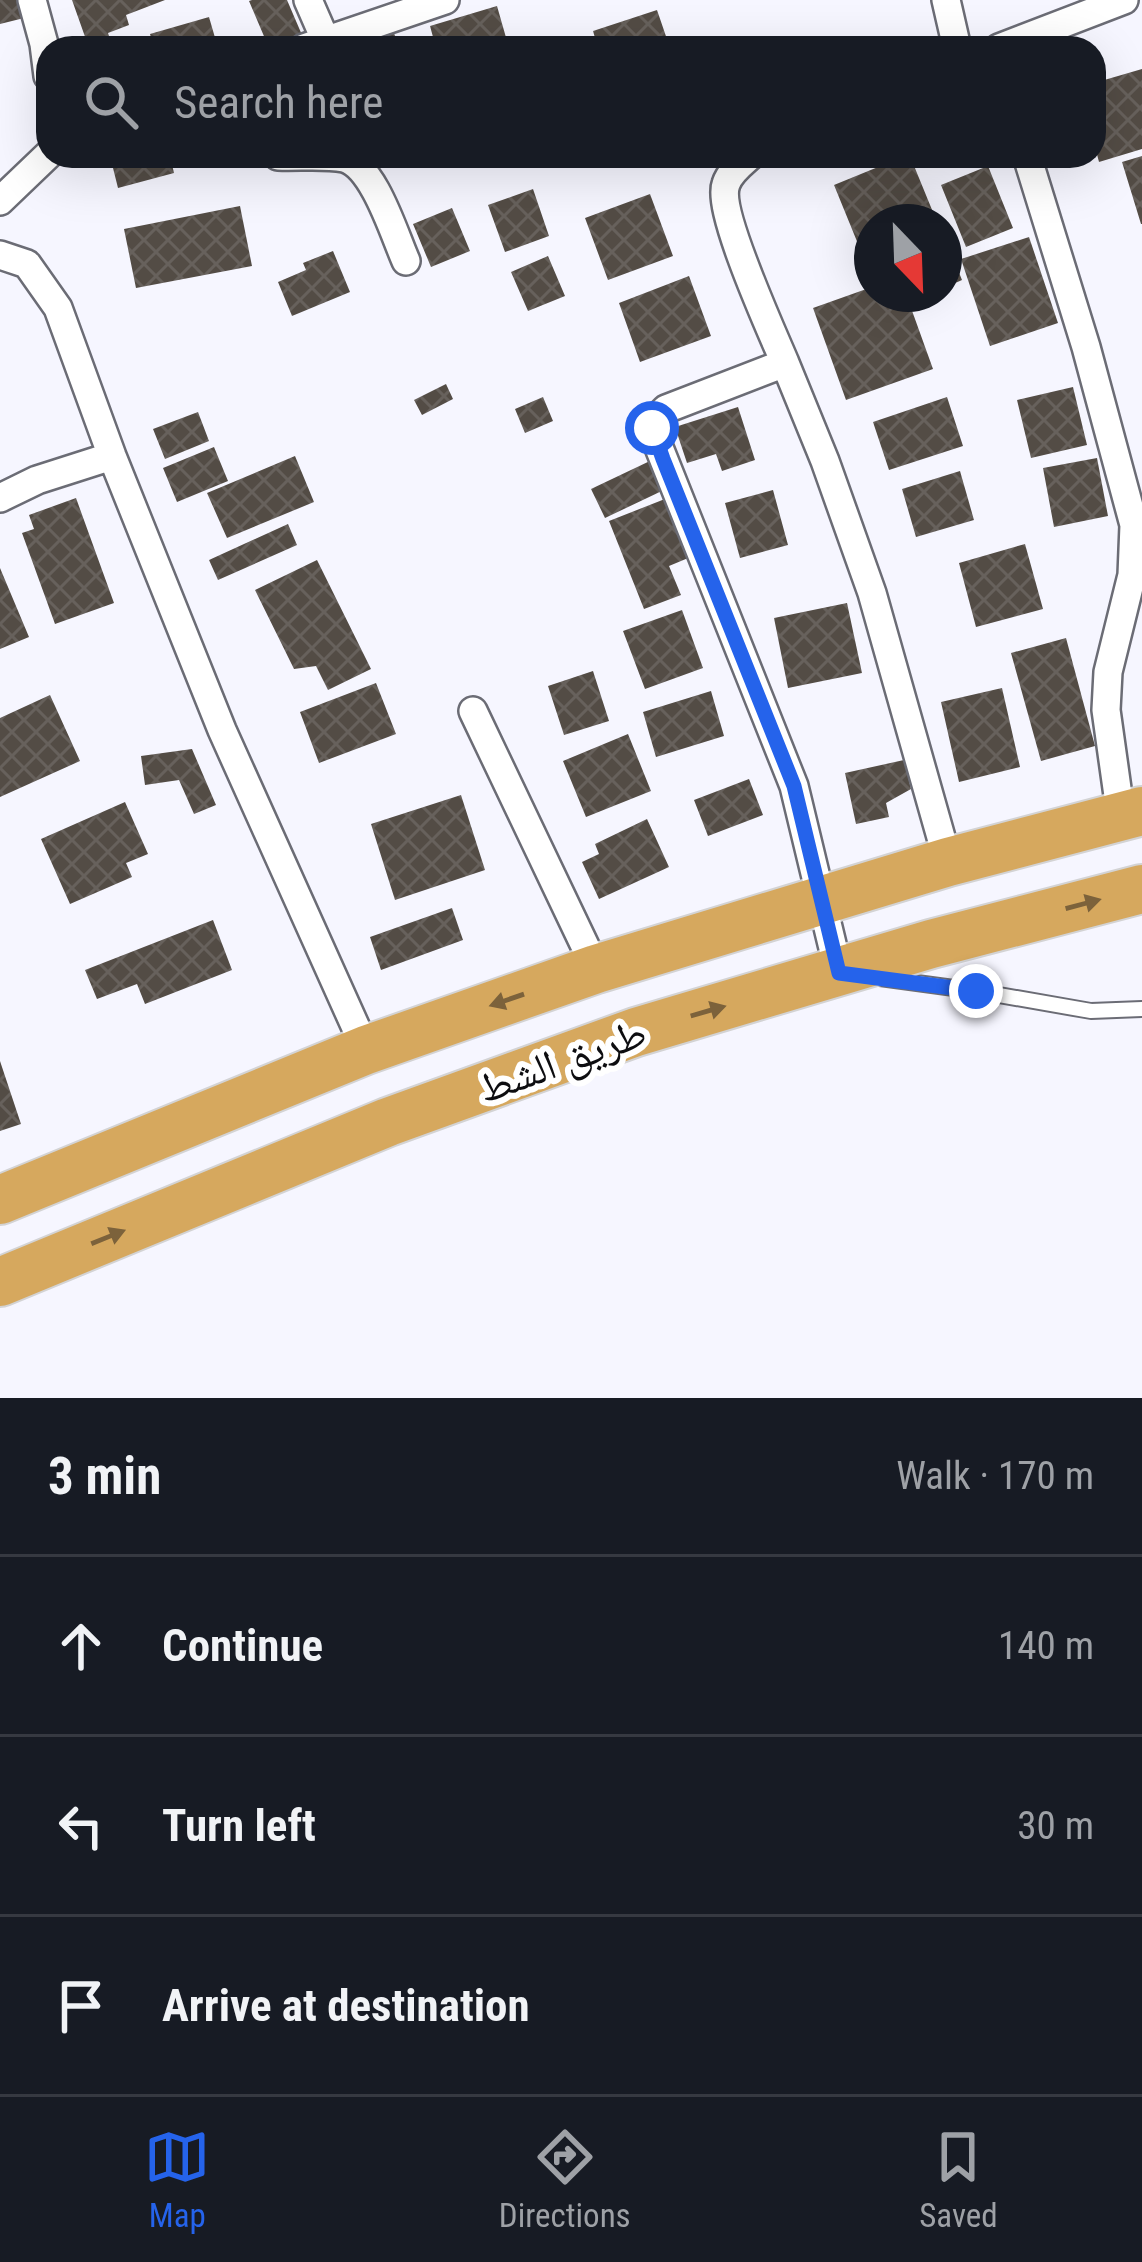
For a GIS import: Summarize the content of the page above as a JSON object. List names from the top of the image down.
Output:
{
  "streets": {
    "highway": ["طريق الشط"]
  },
  "north": "bottom right",
  "page": {
    "search": "Search here",
    "heading": ["3 min", "Walk · 170 m"],
    "list": [
      ["Continue", "140 m"],
      ["Turn left", "30 m"],
      "Arrive at destination"
    ],
    "nav": ["Map", "Directions", "Saved"]
  }
}
